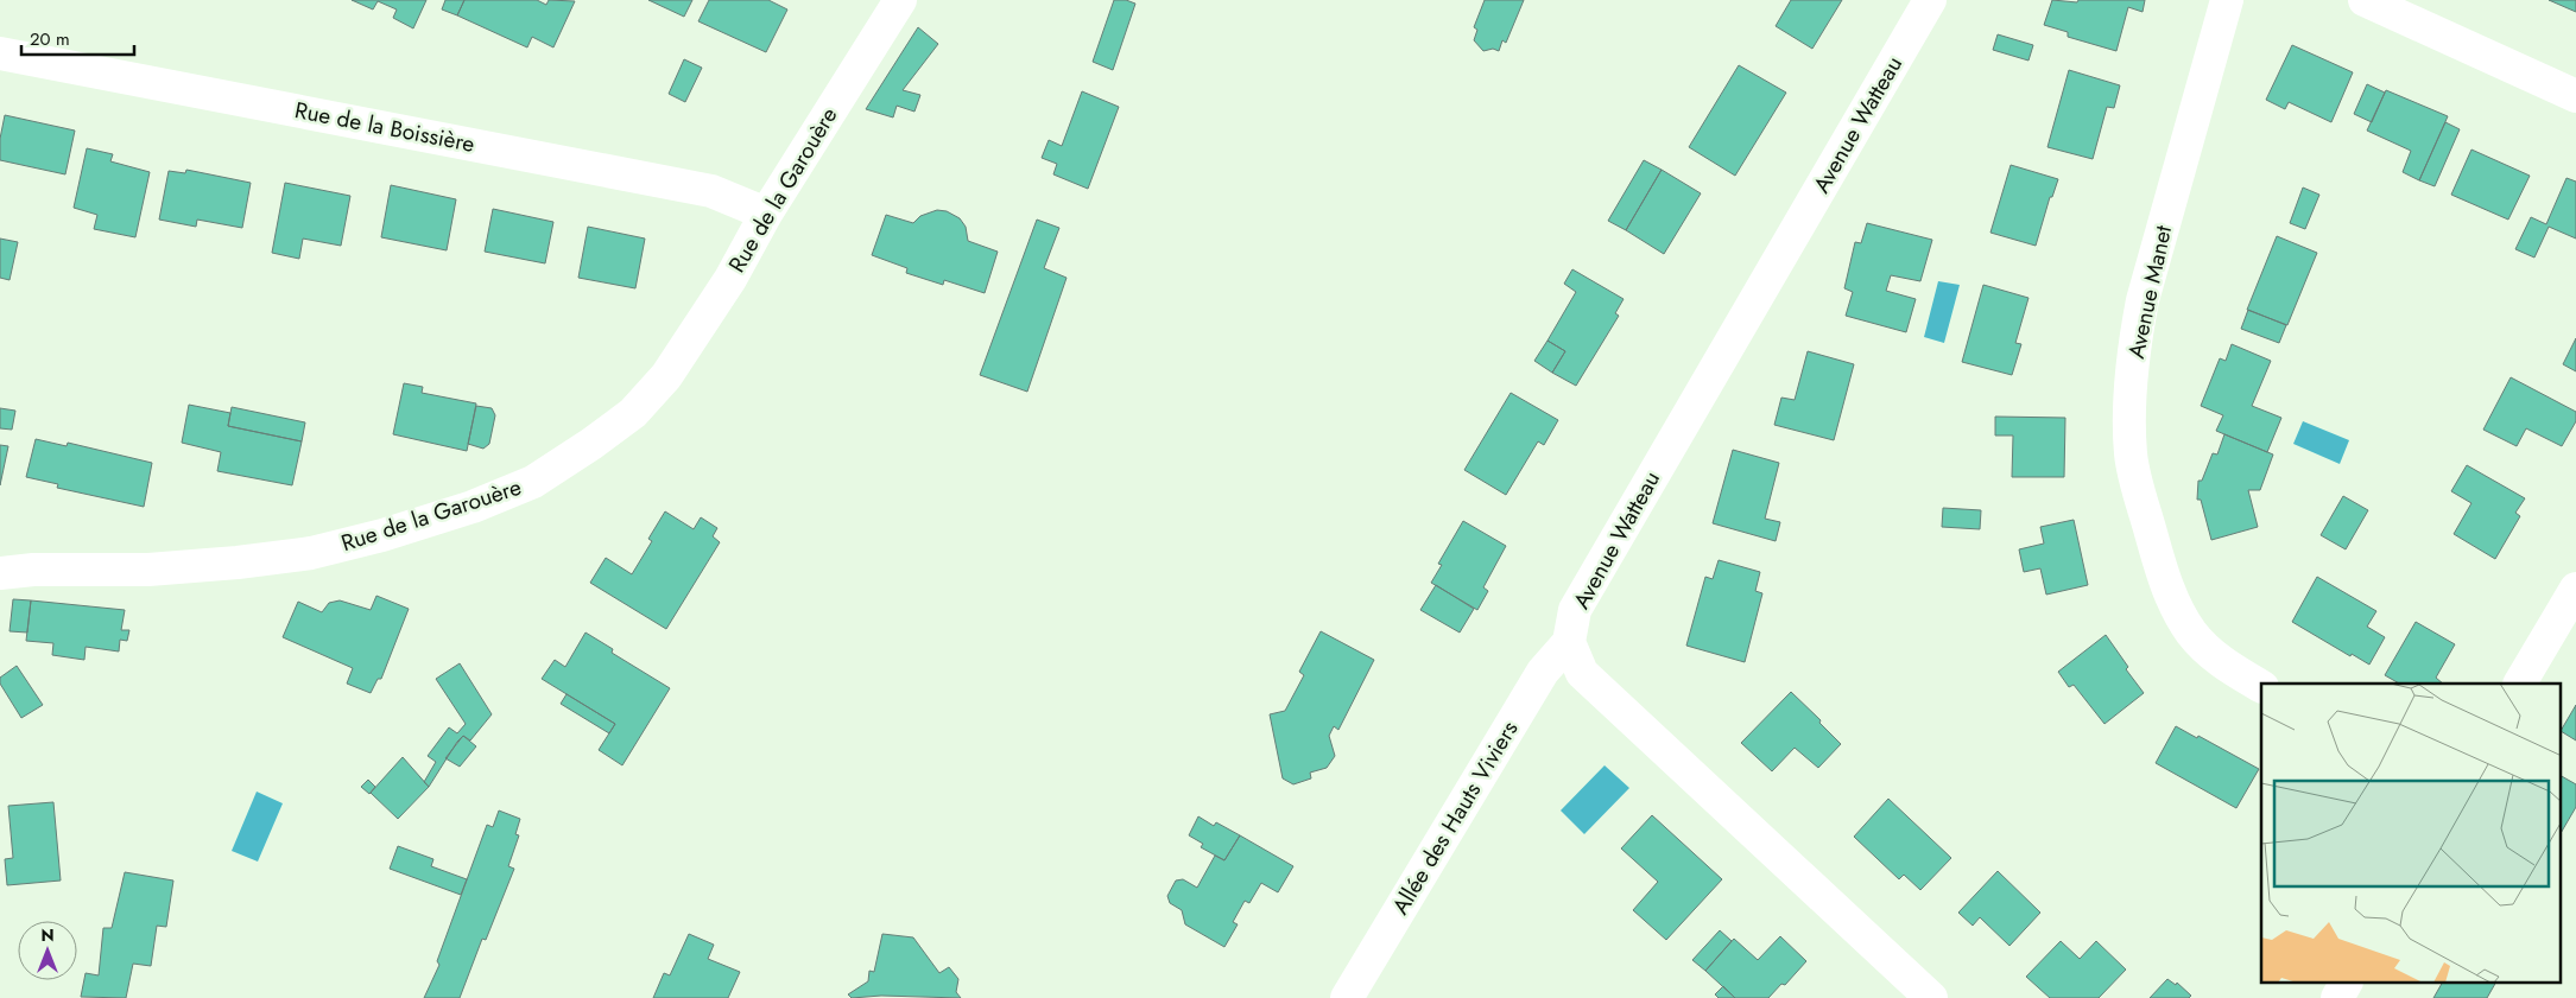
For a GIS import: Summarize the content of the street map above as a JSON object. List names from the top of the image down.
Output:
{
  "streets": {
    "street": [
      "Avenue Watteau",
      "Rue de la Boissière",
      "Rue de la Garouère",
      "Avenue Manet",
      "Allée des Hauts Viviers"
    ]
  },
  "crossings": [
    ["Avenue Watteau", "Allée des Hauts Viviers"],
    ["Rue de la Boissière", "Rue de la Garouère"]
  ],
  "scale_bar": "20 m",
  "north": "top"
}
